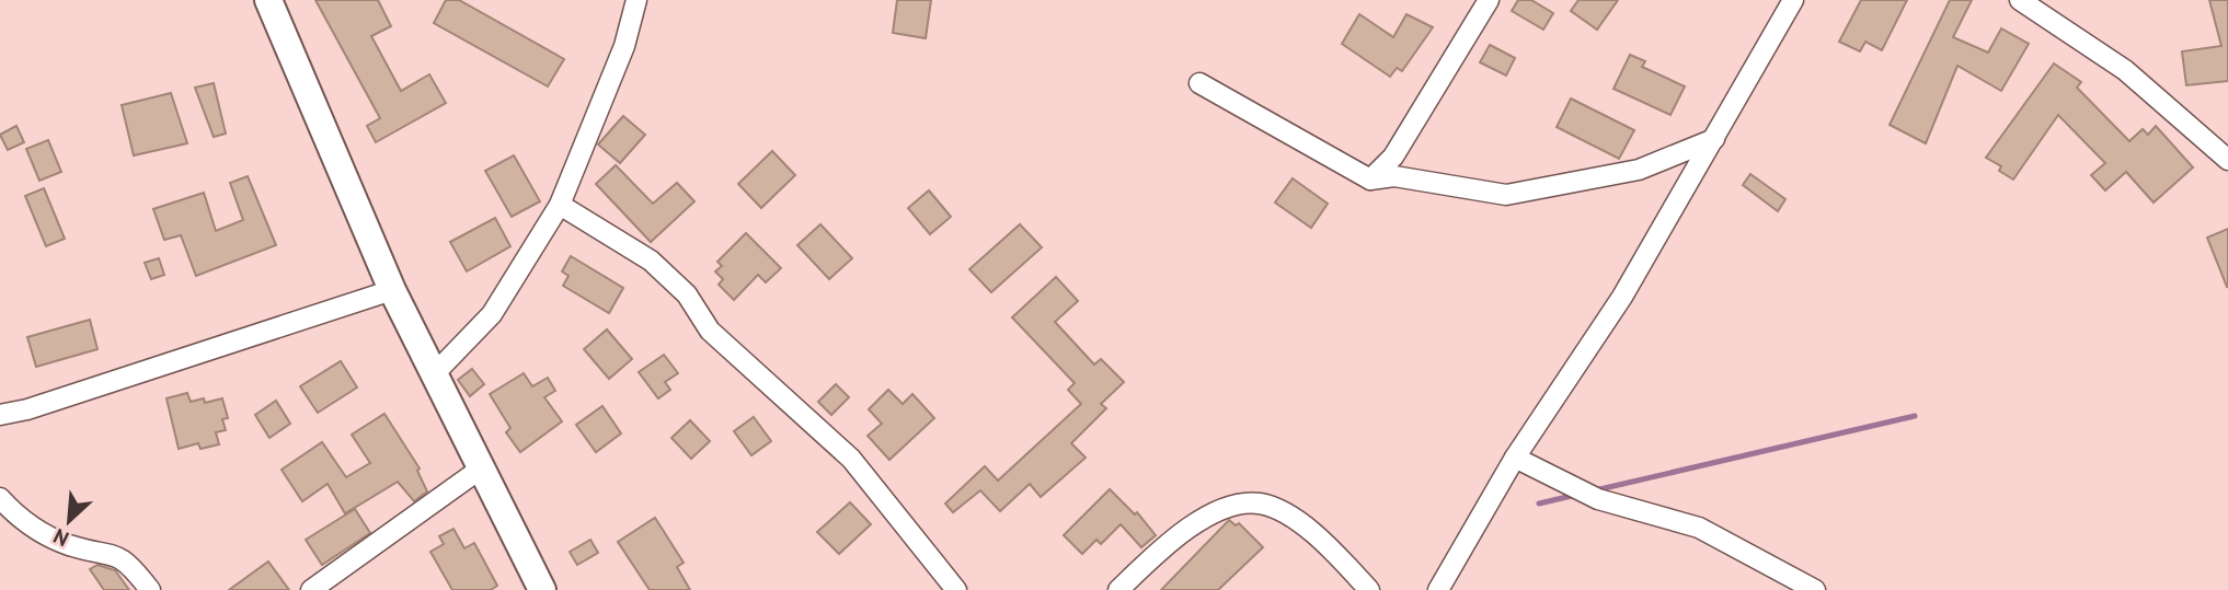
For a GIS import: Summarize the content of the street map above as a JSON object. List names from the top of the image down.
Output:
{
  "north": "bottom left"
}
